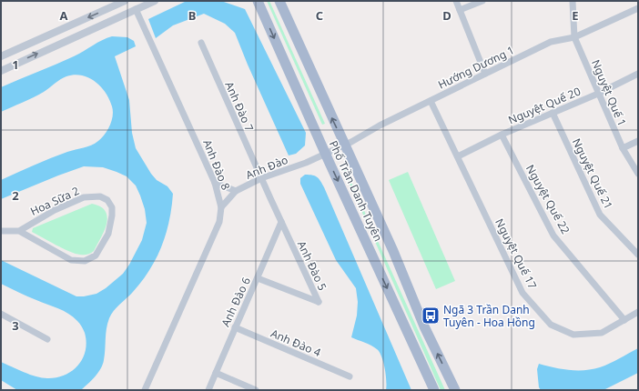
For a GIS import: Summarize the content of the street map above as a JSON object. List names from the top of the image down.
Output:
{
  "streets": {
    "main road": ["Phố Trần Danh Tuyên"],
    "street": [
      "Hướng Dương 1",
      "Nguyệt Quế 1",
      "Nguyệt Quế 20",
      "Anh Đào 7",
      "Anh Đào 8",
      "Anh Đào",
      "Nguyệt Quế 21",
      "Nguyệt Quế 22",
      "Hoa Sữa 2",
      "Nguyệt Quế 17",
      "Anh Đào 5",
      "Anh Đào 6",
      "Anh Đào 4"
    ]
  },
  "crossings": [
    ["Hướng Dương 1", "Nguyệt Quế 1"],
    ["Hướng Dương 1", "Anh Đào"],
    ["Hướng Dương 1", "Phố Trần Danh Tuyên"],
    ["Hướng Dương 1", "Nguyệt Quế 17"],
    ["Nguyệt Quế 1", "Nguyệt Quế 20"],
    ["Nguyệt Quế 20", "Nguyệt Quế 21"],
    ["Nguyệt Quế 20", "Nguyệt Quế 22"],
    ["Nguyệt Quế 20", "Nguyệt Quế 17"],
    ["Anh Đào 7", "Anh Đào"],
    ["Anh Đào 7", "Anh Đào 5"],
    ["Anh Đào 8", "Anh Đào"],
    ["Anh Đào", "Phố Trần Danh Tuyên"],
    ["Anh Đào", "Anh Đào 5"],
    ["Nguyệt Quế 22", "Nguyệt Quế 17"],
    ["Anh Đào 5", "Anh Đào 6"],
    ["Anh Đào 6", "Anh Đào 4"]
  ],
  "places": {
    "bus stop": ["Ngã 3 Trần Danh Tuyên - Hoa Hồng"]
  },
  "grid": {
    "columns": [
      "A",
      "B",
      "C",
      "D",
      "E"
    ],
    "rows": ["1", "2", "3"]
  }
}
